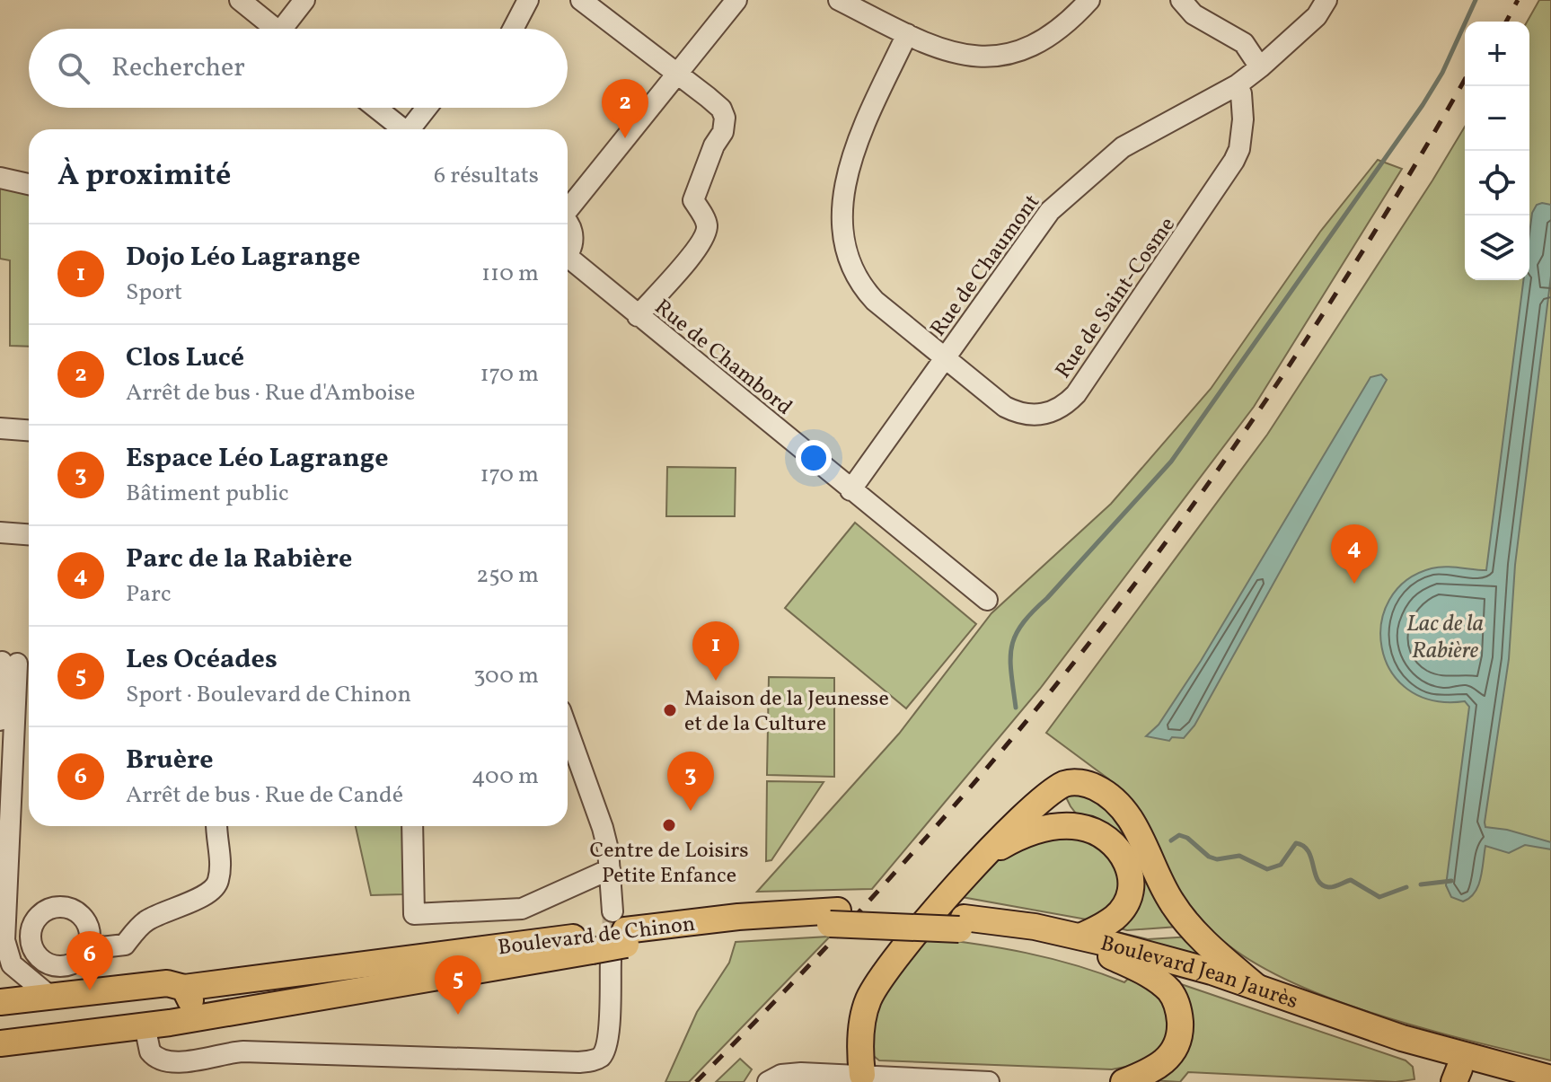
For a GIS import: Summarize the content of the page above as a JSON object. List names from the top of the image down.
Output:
{
  "streets": {
    "main road": ["Boulevard de Chinon", "Boulevard Jean Jaurès"],
    "street": ["Rue de Chaumont", "Rue de Saint-Cosme", "Rue de Chambord"]
  },
  "crossings": [
    ["Rue de Chaumont", "Rue de Saint-Cosme"],
    ["Rue de Chaumont", "Rue de Chambord"],
    ["Boulevard de Chinon", "Boulevard Jean Jaurès"]
  ],
  "water": ["Lac de la Rabière"],
  "places": ["Maison de la Jeunesse et de la Culture", "Centre de Loisirs Petite Enfance"],
  "page": {
    "map_buttons": ["+", "−"],
    "search": "Rechercher",
    "pins": [
      "2",
      "4",
      "1",
      "3",
      "6",
      "5"
    ],
    "heading": ["À proximité", "6 résultats"],
    "list": [
      {
        "mark": "1",
        "name": "Dojo Léo Lagrange",
        "note": "Sport",
        "value": "110 m"
      },
      {
        "mark": "2",
        "name": "Clos Lucé",
        "note": "Arrêt de bus · Rue d'Amboise",
        "value": "170 m"
      },
      {
        "mark": "3",
        "name": "Espace Léo Lagrange",
        "note": "Bâtiment public",
        "value": "170 m"
      },
      {
        "mark": "4",
        "name": "Parc de la Rabière",
        "note": "Parc",
        "value": "250 m"
      },
      {
        "mark": "5",
        "name": "Les Océades",
        "note": "Sport · Boulevard de Chinon",
        "value": "300 m"
      },
      {
        "mark": "6",
        "name": "Bruère",
        "note": "Arrêt de bus · Rue de Candé",
        "value": "400 m"
      }
    ]
  }
}
